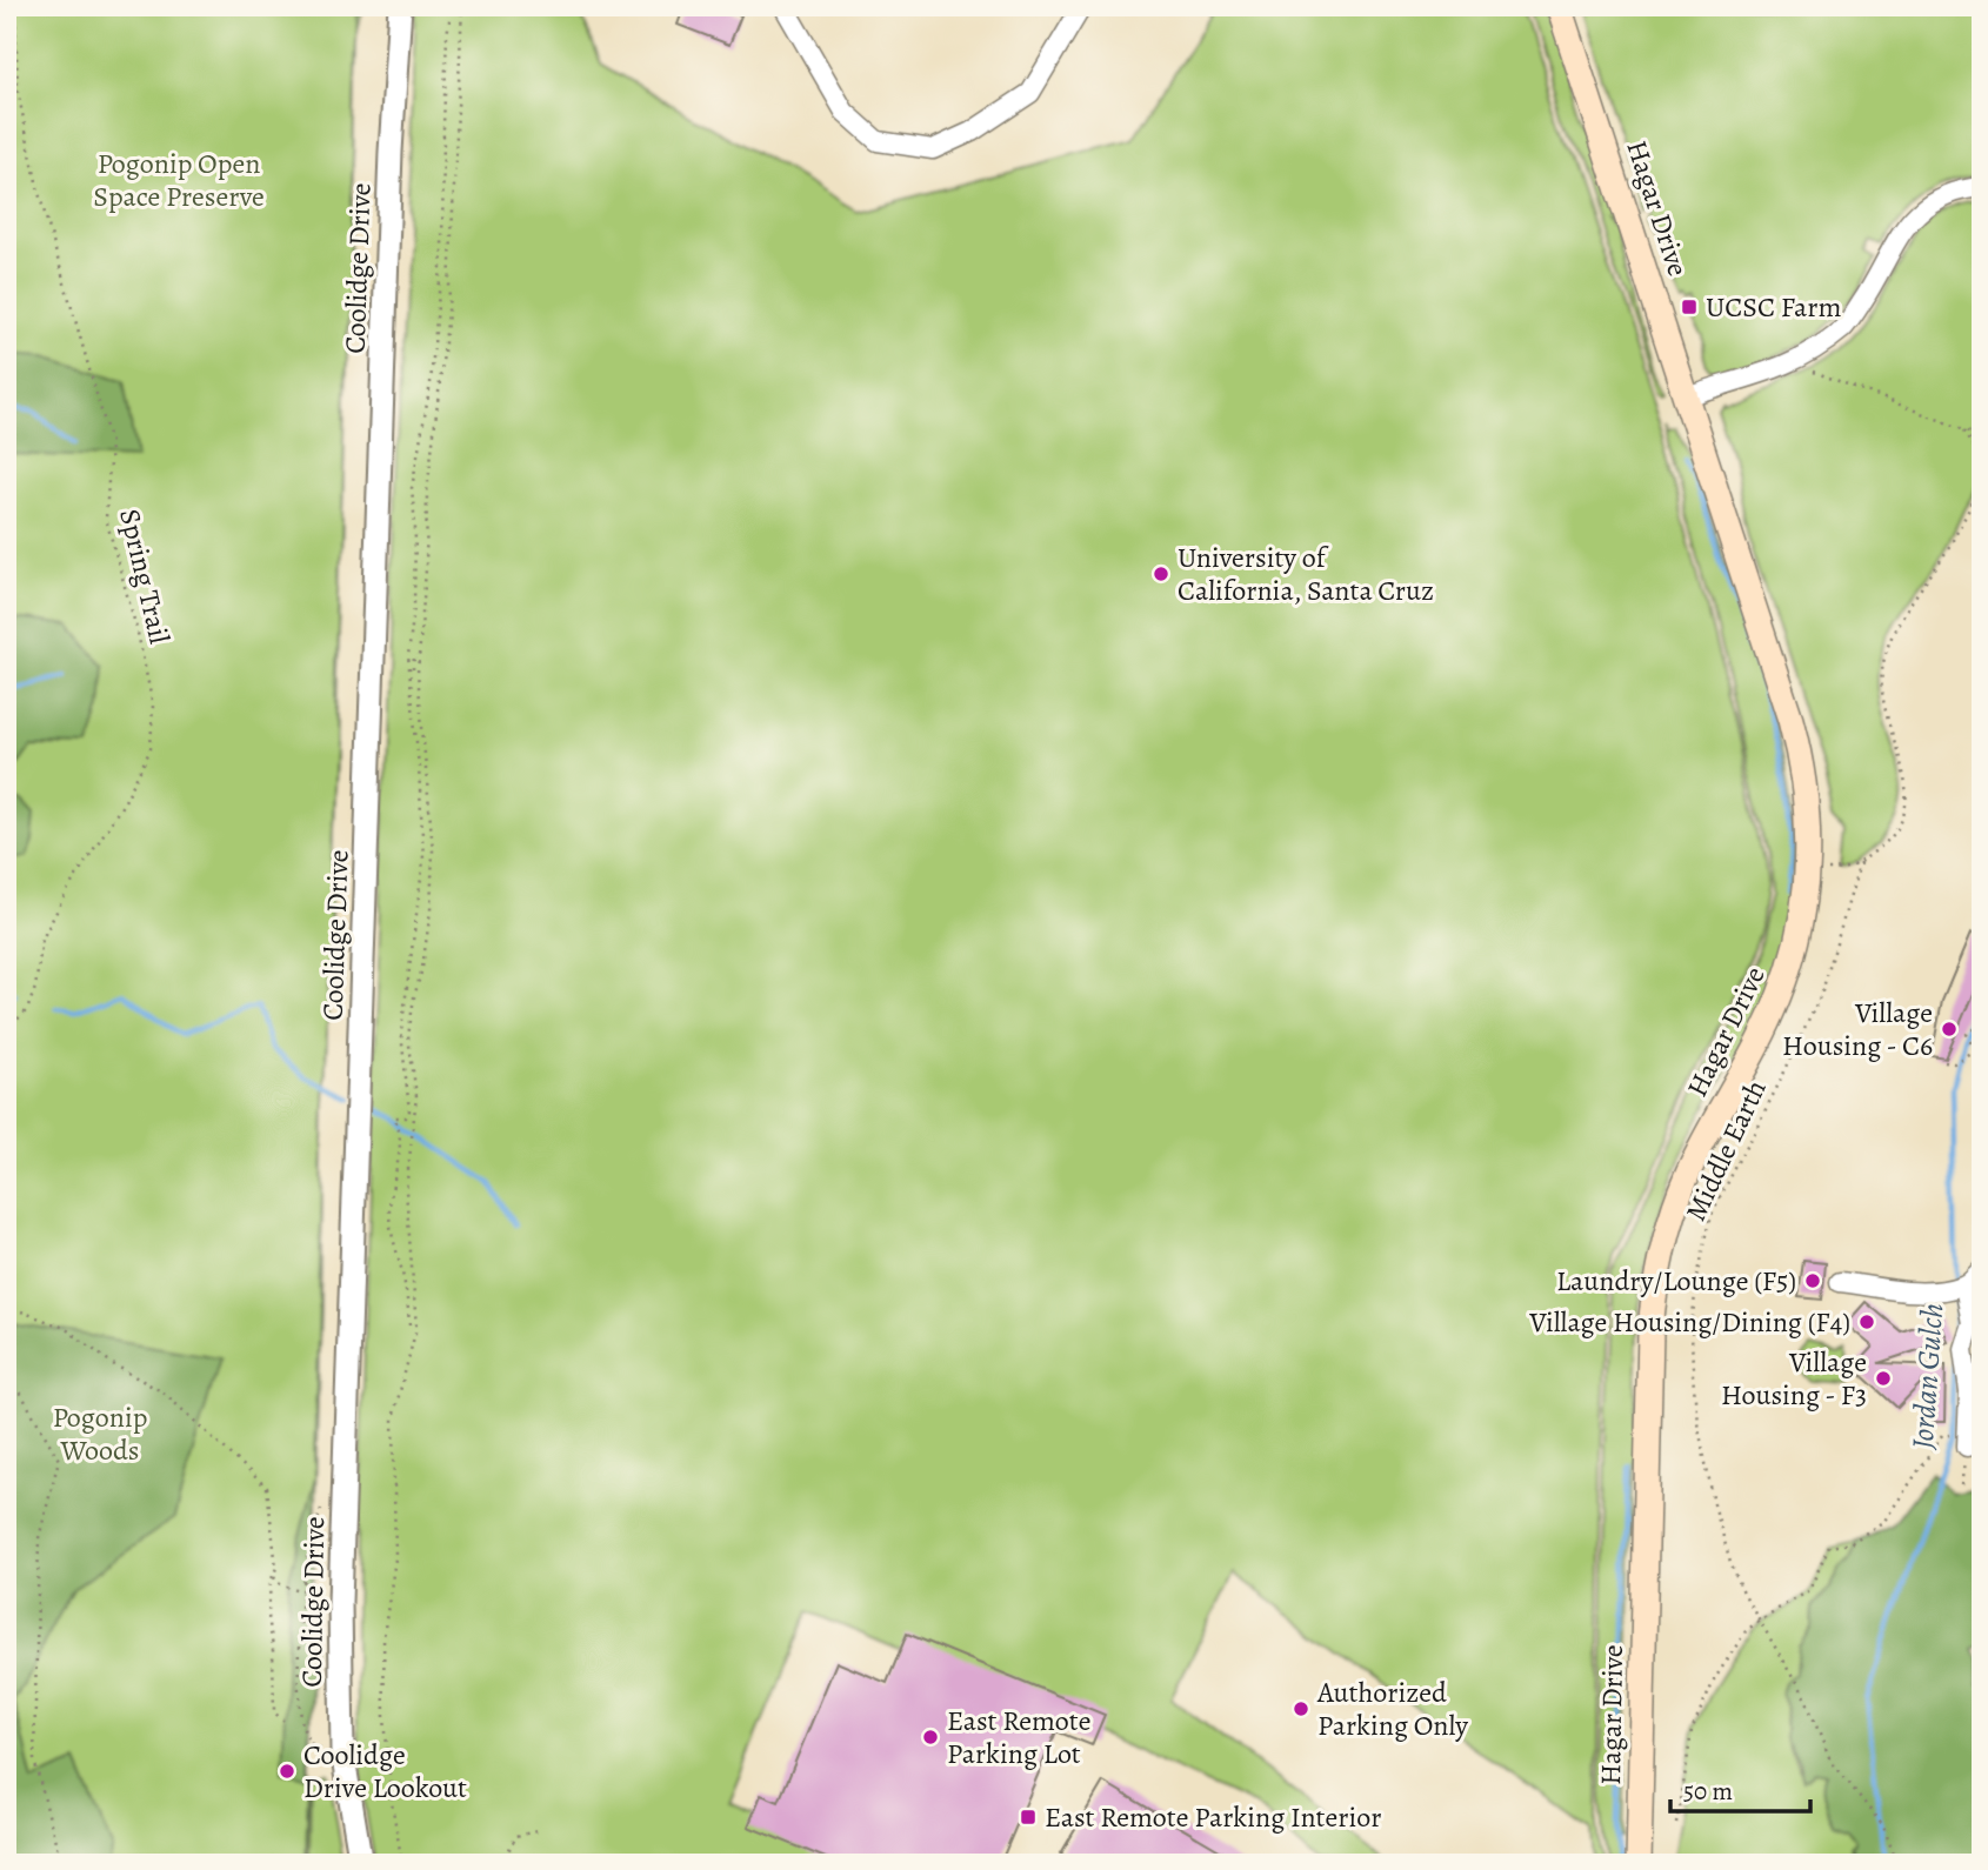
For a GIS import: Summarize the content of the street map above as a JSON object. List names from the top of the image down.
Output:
{
  "streets": {
    "main road": ["Hagar Drive"],
    "street": ["Coolidge Drive"],
    "path": ["Spring Trail", "Middle Earth"]
  },
  "water": ["Jordan Gulch"],
  "parks": ["Pogonip Open Space Preserve", "Pogonip Woods"],
  "places": {
    "transit": ["UCSC Farm", "East Remote Parking Interior"],
    "other": [
      "University of California, Santa Cruz",
      "Village Housing - C6",
      "Laundry/Lounge (F5)",
      "Village Housing/Dining (F4)",
      "Village Housing - F3",
      "Authorized Parking Only",
      "East Remote Parking Lot",
      "Coolidge Drive Lookout"
    ]
  },
  "scale_bar": "50 m"
}
